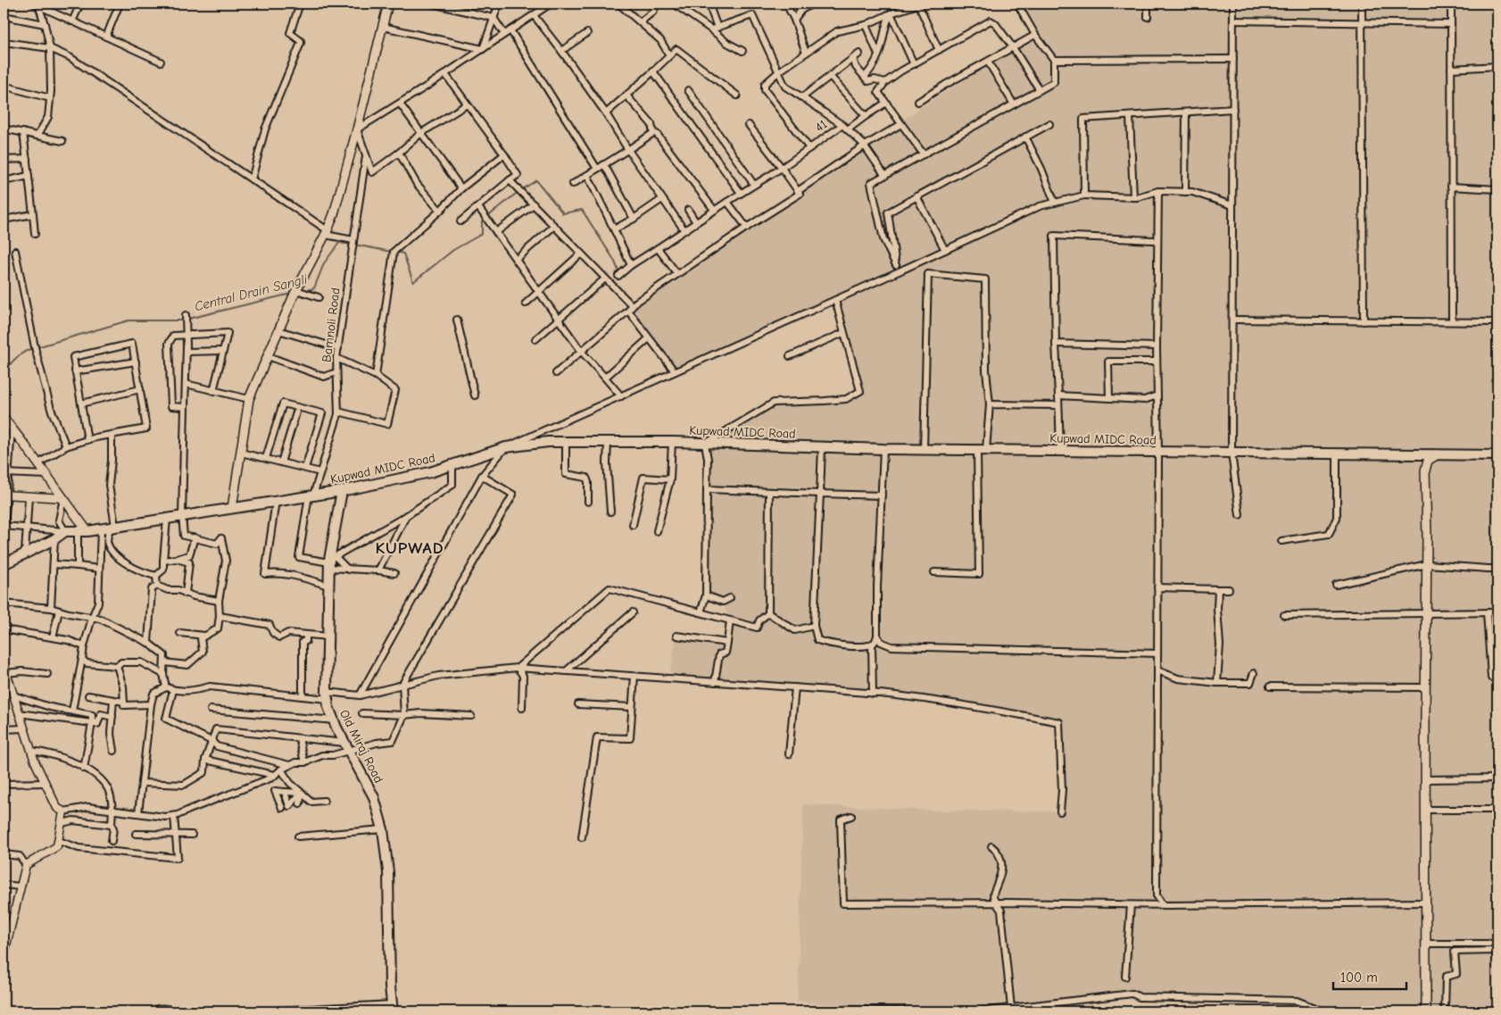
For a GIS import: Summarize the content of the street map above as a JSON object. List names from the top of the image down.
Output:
{
  "streets": {
    "main road": ["Kupwad MIDC Road", "Old Miraj Road"],
    "street": ["41", "Bamnoli Road"]
  },
  "crossings": [
    ["Bamnoli Road", "Kupwad MIDC Road"],
    ["Bamnoli Road", "Old Miraj Road"],
    ["Kupwad MIDC Road", "Old Miraj Road"]
  ],
  "districts": ["KUPWAD"],
  "water": ["Central Drain Sangli"],
  "scale_bar": "100 m"
}
